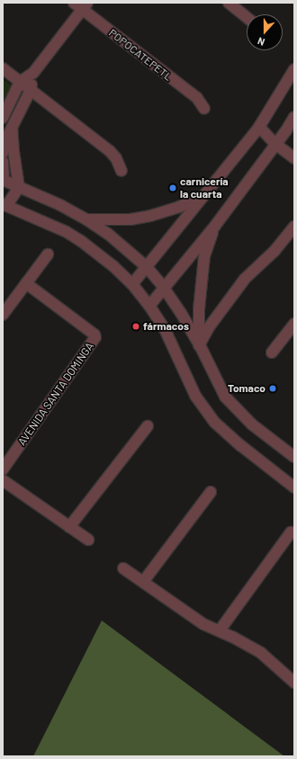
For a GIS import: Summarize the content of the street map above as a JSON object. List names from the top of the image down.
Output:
{
  "streets": {
    "street": ["POPOCATEPETL", "AVENIDA SANTA DOMINGA"]
  },
  "places": ["carnicería la cuarta", "fármacos", "Tomaco"],
  "north": "bottom"
}
